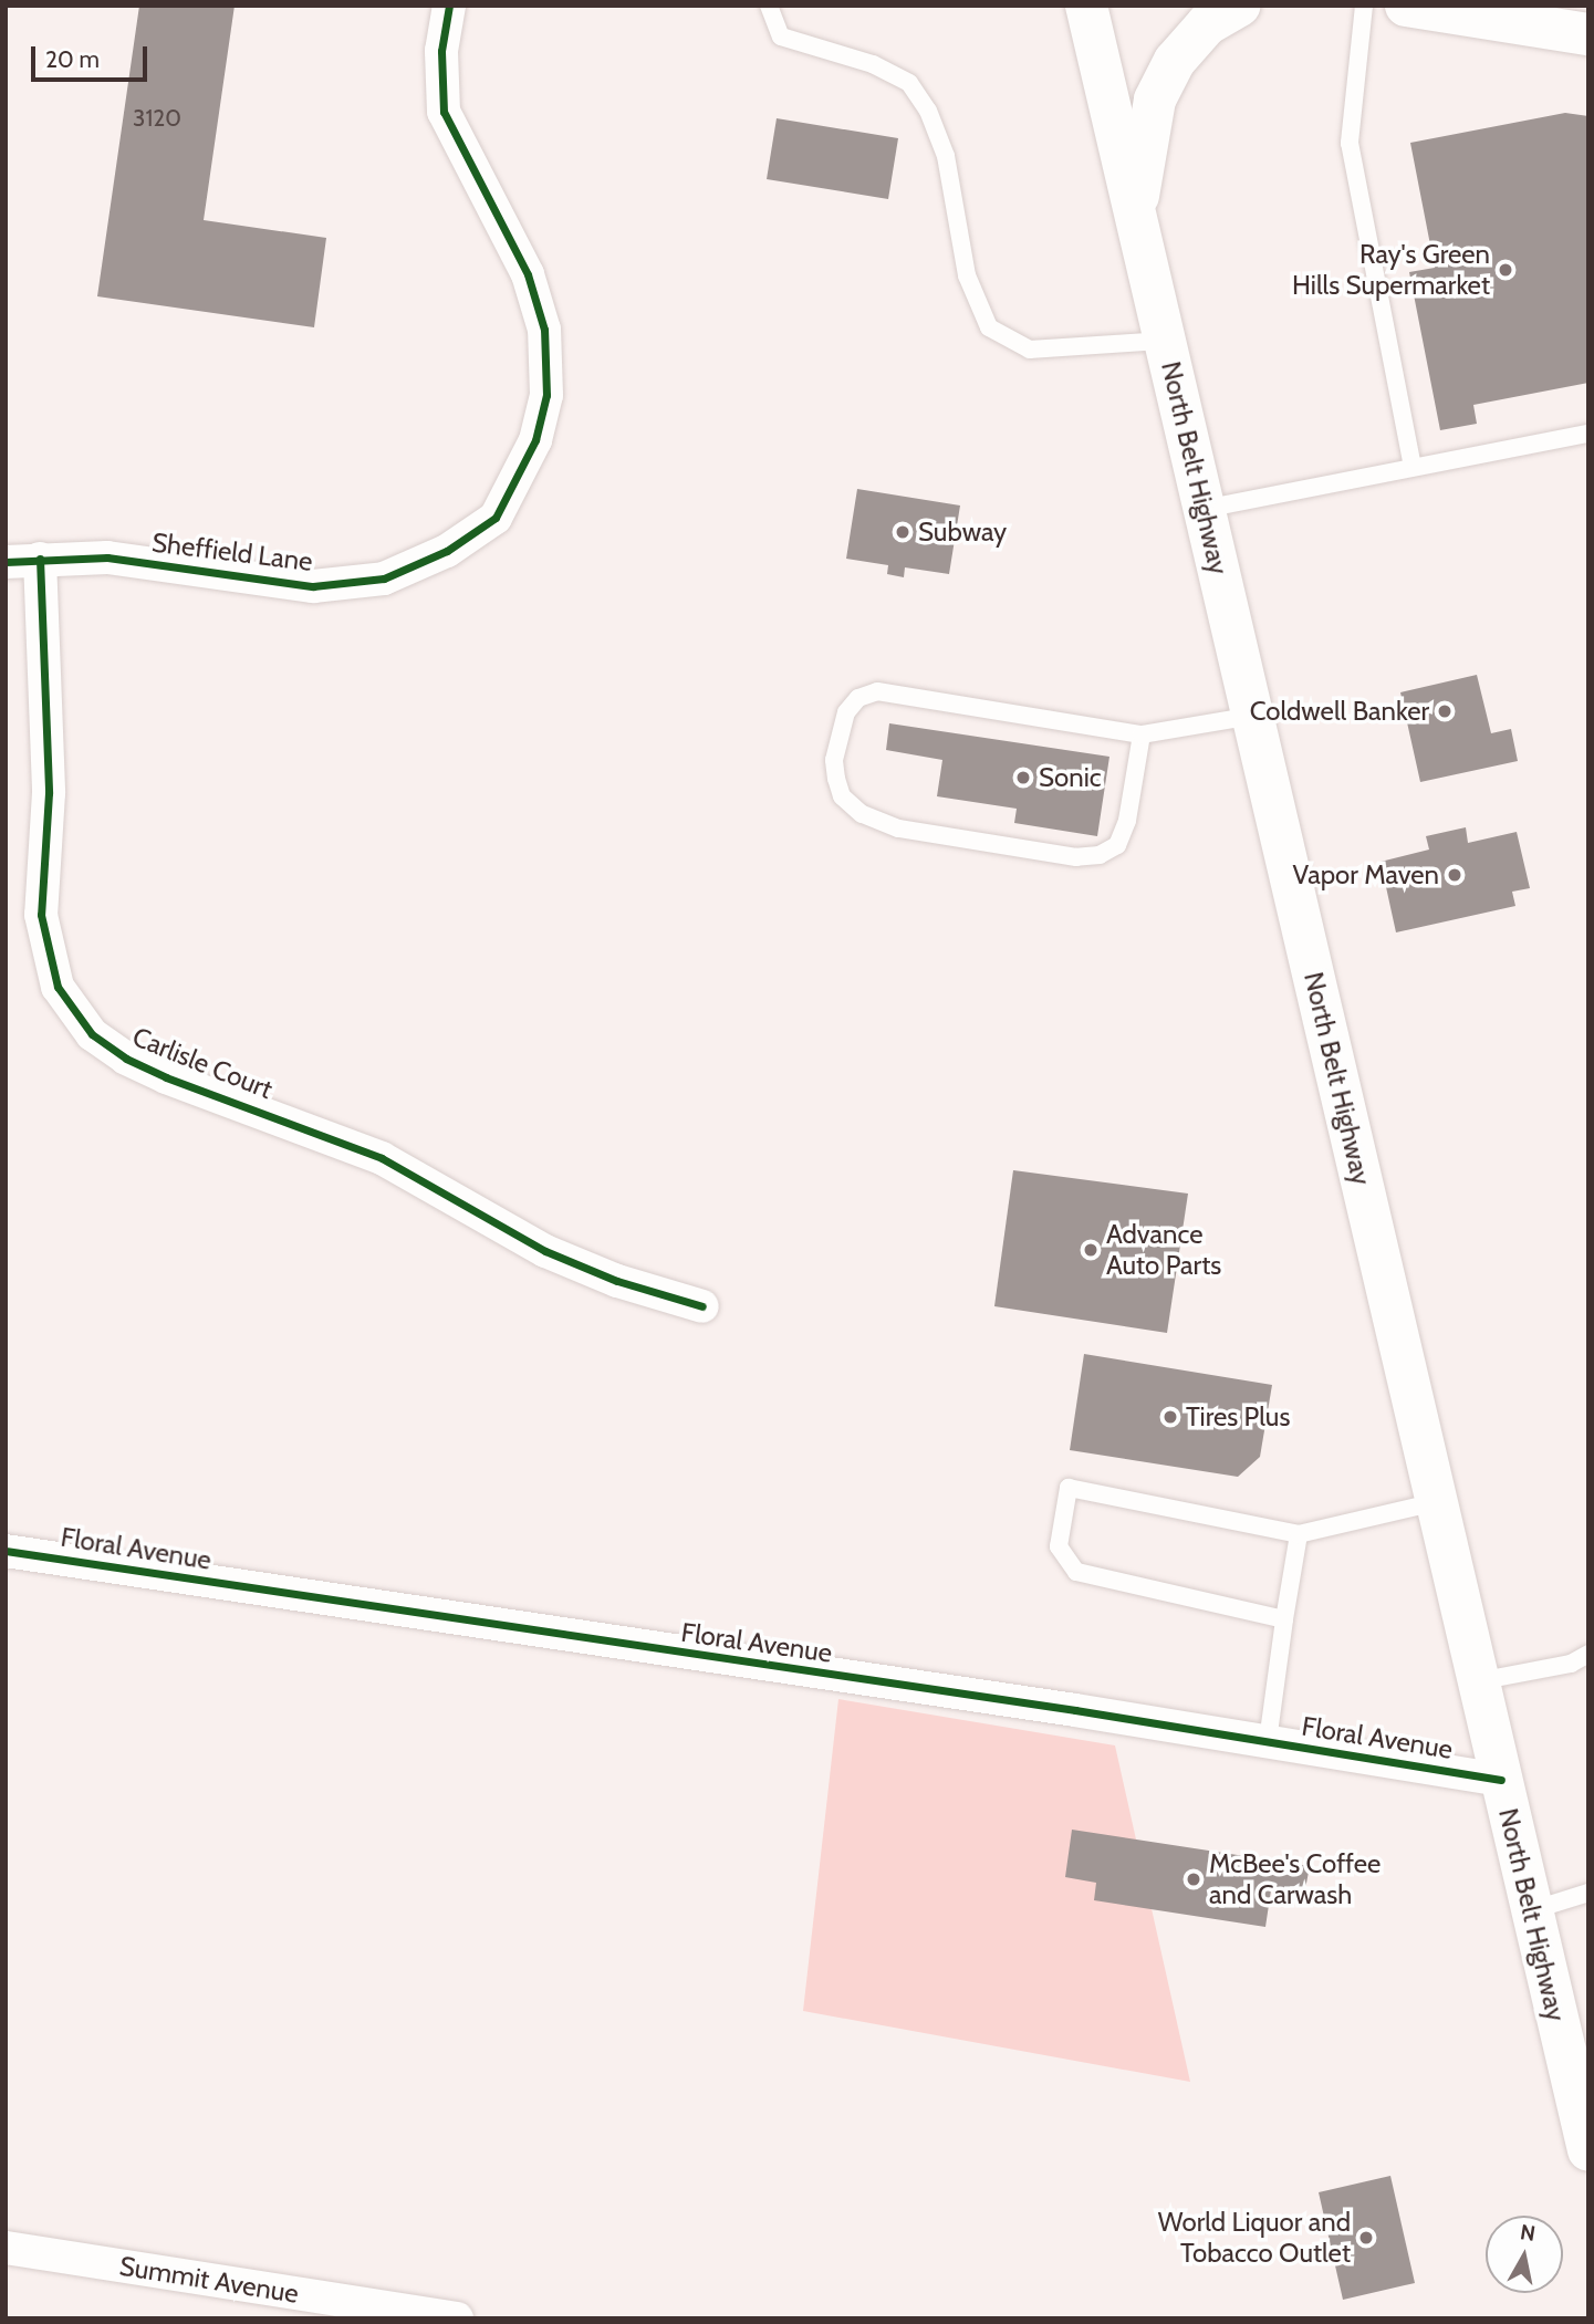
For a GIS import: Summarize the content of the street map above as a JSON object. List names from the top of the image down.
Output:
{
  "streets": {
    "main road": ["North Belt Highway"],
    "street": [
      "Sheffield Lane",
      "Carlisle Court",
      "Floral Avenue",
      "Summit Avenue"
    ]
  },
  "crossings": [
    ["North Belt Highway", "Floral Avenue"],
    ["Sheffield Lane", "Carlisle Court"]
  ],
  "places": [
    "Ray's Green Hills Supermarket",
    "Subway",
    "Coldwell Banker",
    "Sonic",
    "Vapor Maven",
    "Advance Auto Parts",
    "Tires Plus",
    "McBee's Coffee and Carwash",
    "World Liquor and Tobacco Outlet"
  ],
  "house_numbers": ["3120"],
  "scale_bar": "20 m",
  "north": "top"
}
